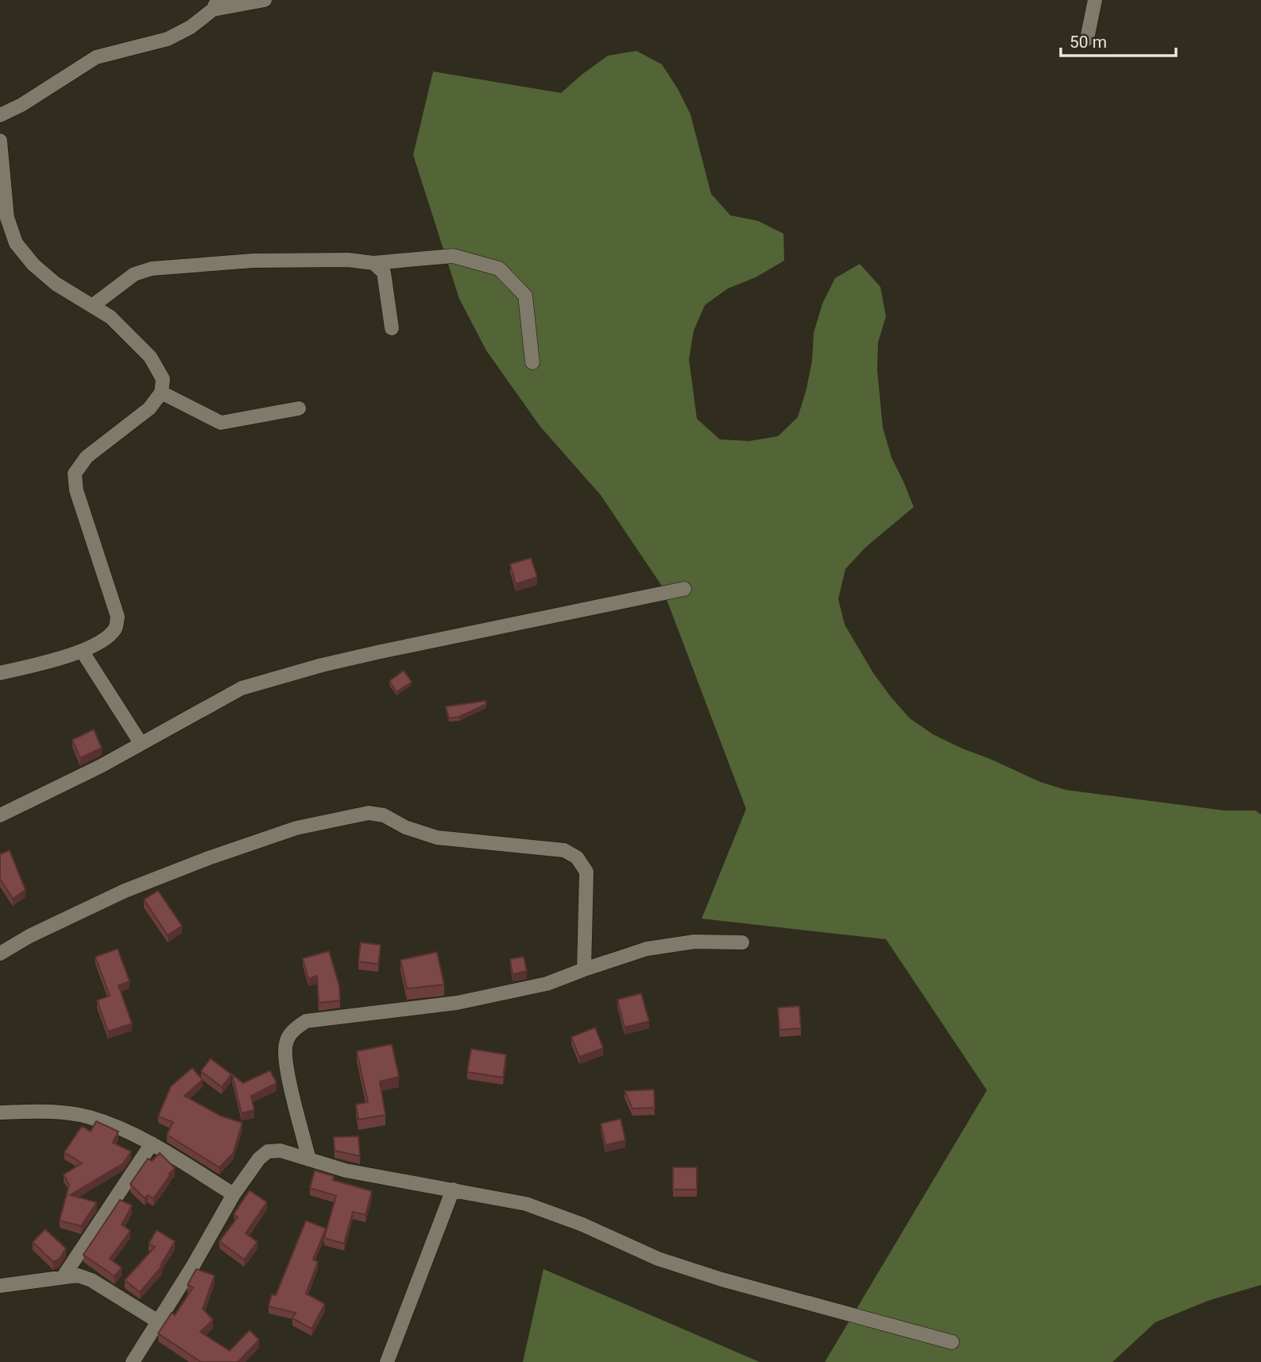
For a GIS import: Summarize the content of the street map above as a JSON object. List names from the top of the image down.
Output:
{
  "scale_bar": "50 m"
}
